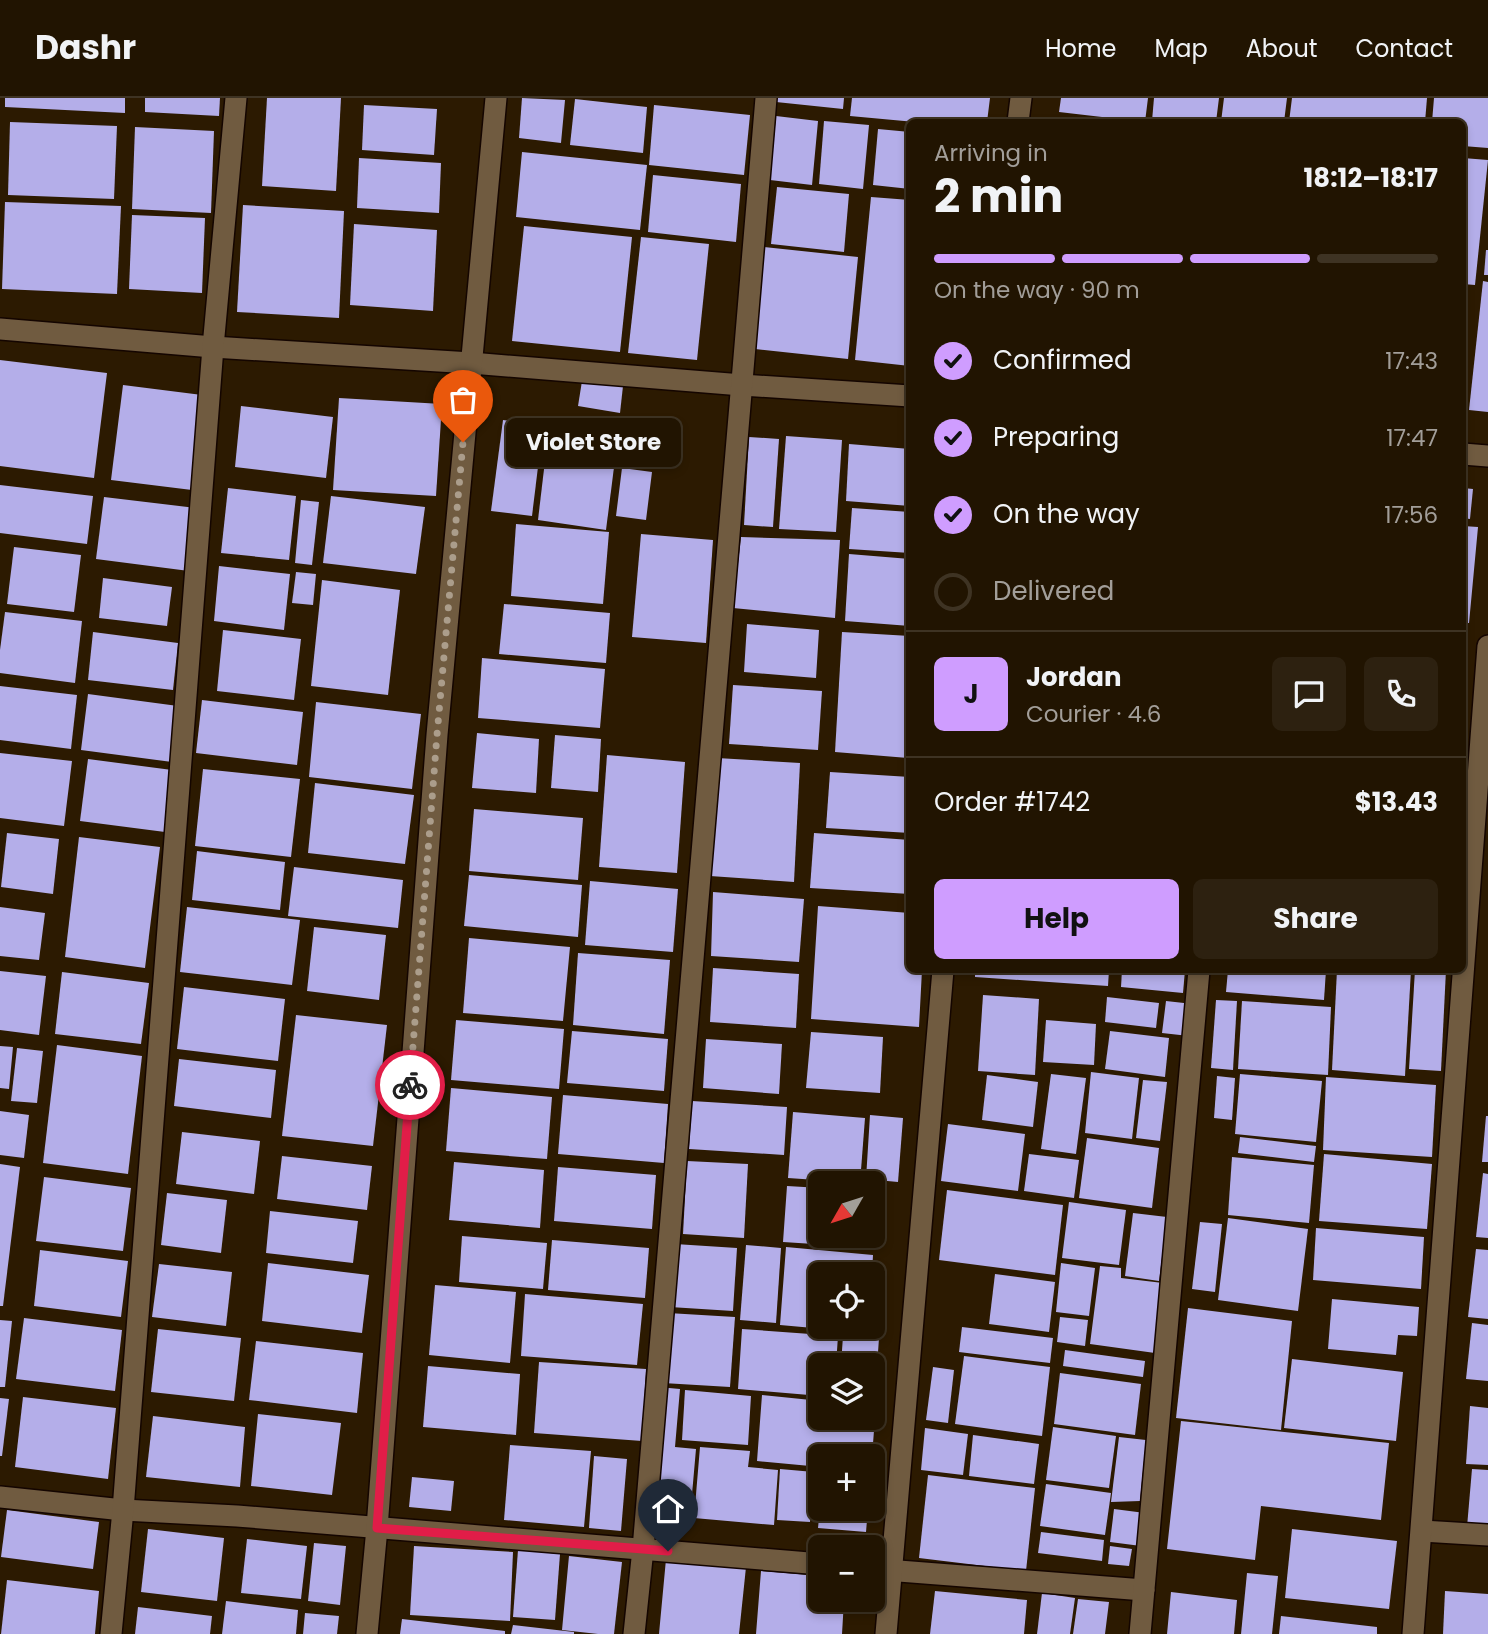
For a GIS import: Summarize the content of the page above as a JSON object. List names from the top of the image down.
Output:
{
  "places": ["Violet Store"],
  "north": "bottom left",
  "page": {
    "header": "Dashr",
    "nav": [
      "Home",
      "Map",
      "About",
      "Contact"
    ],
    "heading": ["2 min", "Arriving in", "18:12–18:17"],
    "panel": [
      "Jordan",
      "Courier · 4.6",
      "Order #1742",
      "$13.43"
    ],
    "bar": "On the way · 90 m",
    "list": [
      ["Confirmed", "17:43"],
      ["Preparing", "17:47"],
      ["On the way", "17:56"],
      "Delivered"
    ],
    "bubble": "Violet Store",
    "round": "J",
    "buttons": ["Help", "Share"],
    "map_buttons": ["+", "−"]
  }
}
